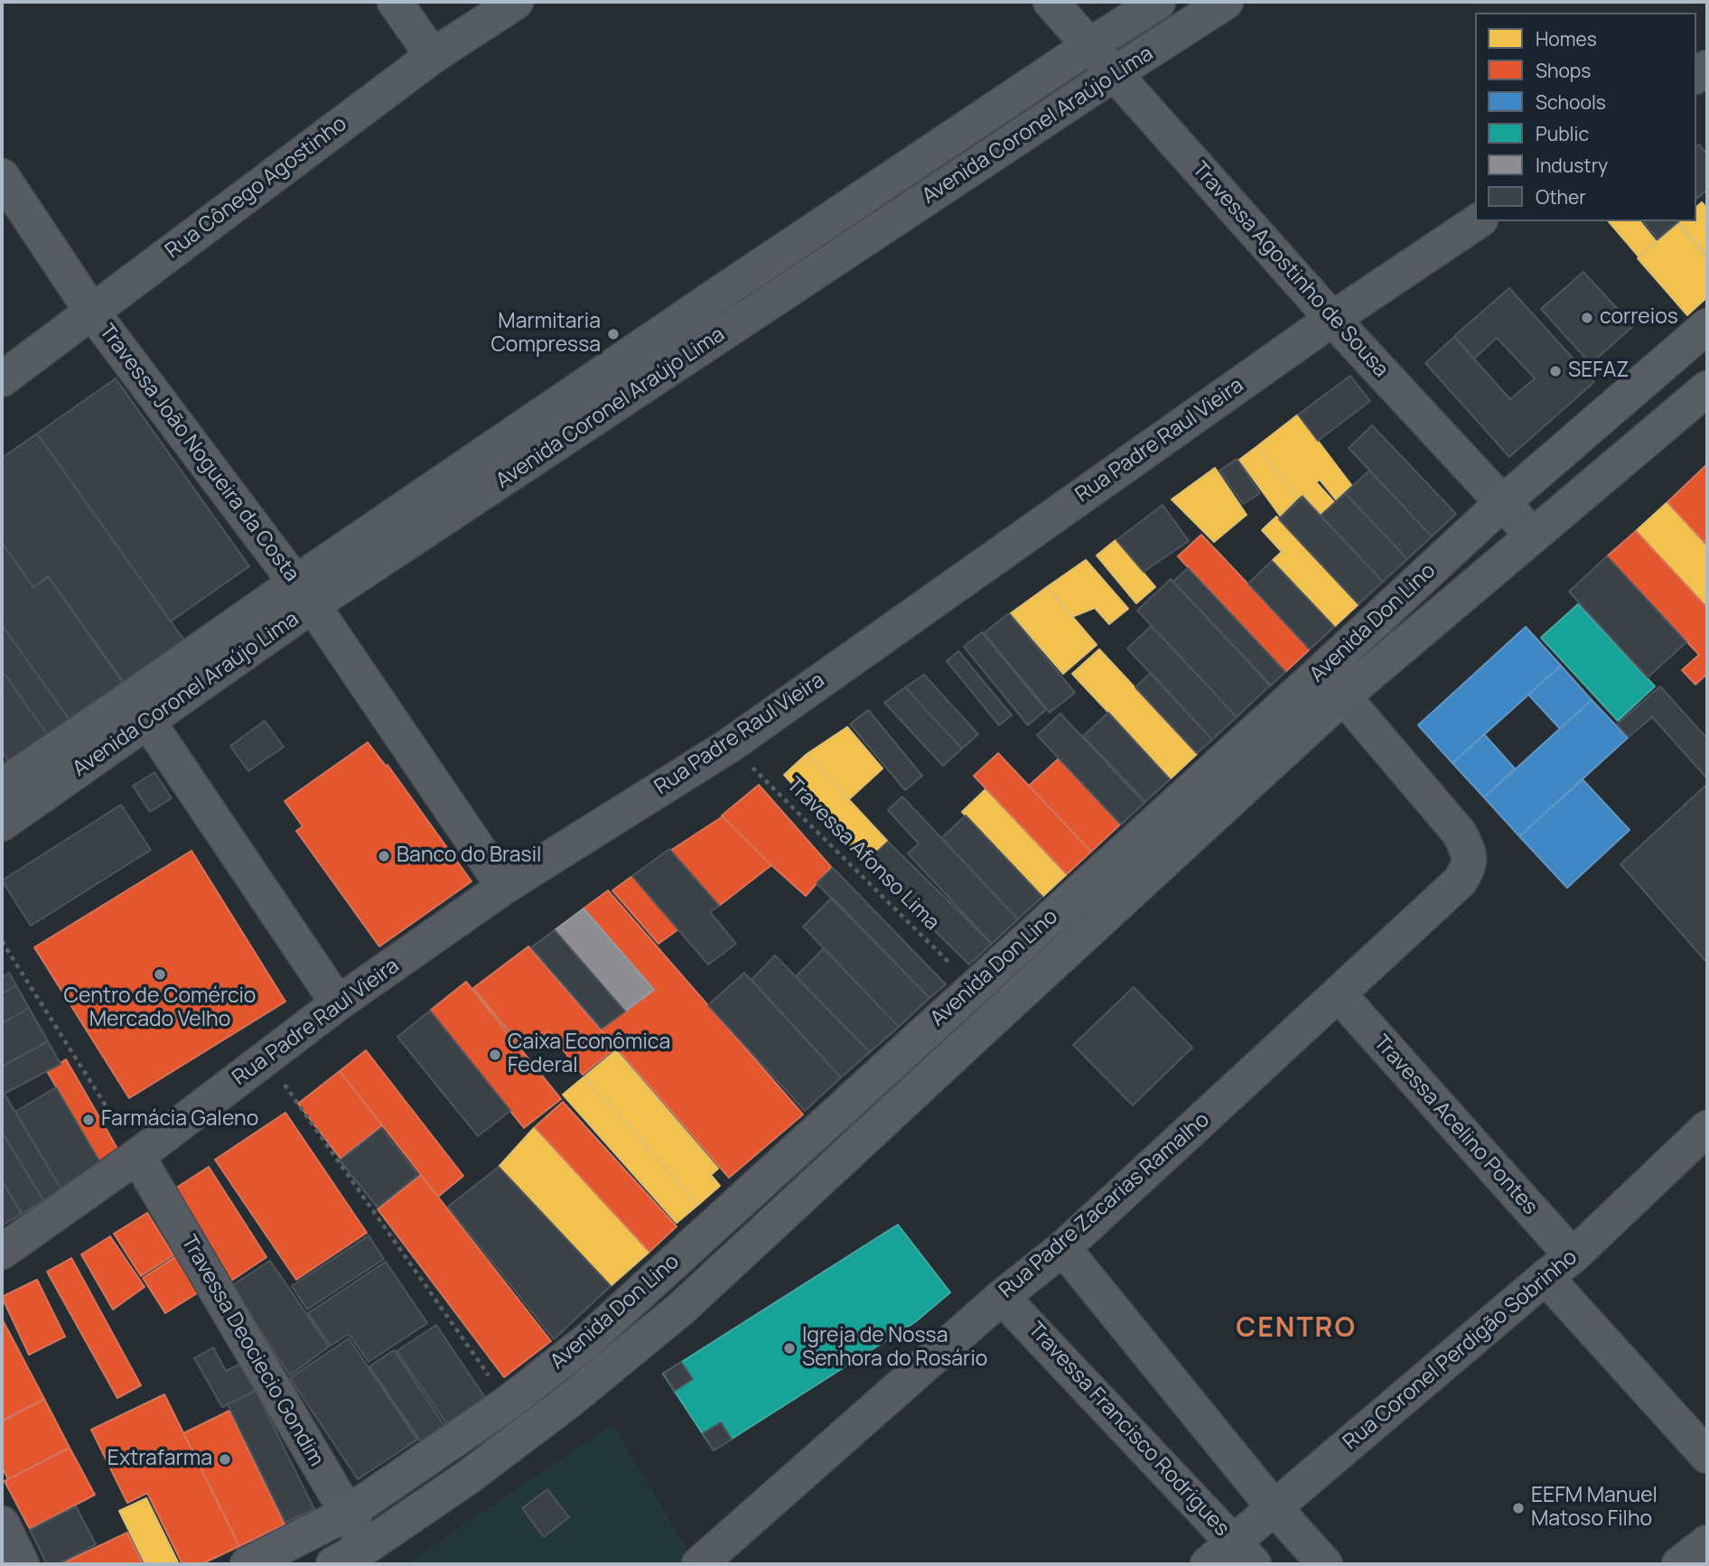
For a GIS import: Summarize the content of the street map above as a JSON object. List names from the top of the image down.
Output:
{
  "streets": {
    "main road": ["Avenida Don Lino"],
    "street": [
      "Avenida Coronel Araújo Lima",
      "Rua Cônego Agostinho",
      "Travessa Agostinho de Sousa",
      "Rua Padre Raul Vieira",
      "Travessa João Nogueira da Costa",
      "Travessa Acelino Pontes",
      "Rua Padre Zacarias Ramalho",
      "Rua Coronel Perdigão Sobrinho",
      "Travessa Deociecio Gondim",
      "Travessa Francisco Rodrigues"
    ],
    "path": ["Travessa Afonso Lima"]
  },
  "crossings": [
    ["Avenida Coronel Araújo Lima", "Travessa Agostinho de Sousa"],
    ["Avenida Coronel Araújo Lima", "Travessa João Nogueira da Costa"],
    ["Rua Cônego Agostinho", "Travessa João Nogueira da Costa"],
    ["Travessa Agostinho de Sousa", "Rua Padre Raul Vieira"],
    ["Travessa Agostinho de Sousa", "Avenida Don Lino"],
    ["Rua Padre Raul Vieira", "Travessa João Nogueira da Costa"],
    ["Rua Padre Raul Vieira", "Travessa Afonso Lima"],
    ["Rua Padre Raul Vieira", "Travessa Deociecio Gondim"],
    ["Avenida Don Lino", "Travessa Afonso Lima"],
    ["Avenida Don Lino", "Rua Padre Zacarias Ramalho"],
    ["Avenida Don Lino", "Travessa Deociecio Gondim"],
    ["Travessa Acelino Pontes", "Rua Padre Zacarias Ramalho"],
    ["Travessa Acelino Pontes", "Rua Coronel Perdigão Sobrinho"],
    ["Rua Padre Zacarias Ramalho", "Travessa Francisco Rodrigues"],
    ["Rua Coronel Perdigão Sobrinho", "Travessa Francisco Rodrigues"]
  ],
  "districts": ["CENTRO"],
  "places": [
    "correios",
    "Marmitaria Compressa",
    "SEFAZ",
    "Banco do Brasil",
    "Centro de Comércio Mercado Velho",
    "Caixa Econômica Federal",
    "Farmácia Galeno",
    "Igreja de Nossa Senhora do Rosário",
    "Extrafarma",
    "EEFM Manuel Matoso Filho"
  ],
  "legend": [
    "Homes",
    "Shops",
    "Schools",
    "Public",
    "Industry",
    "Other"
  ]
}
